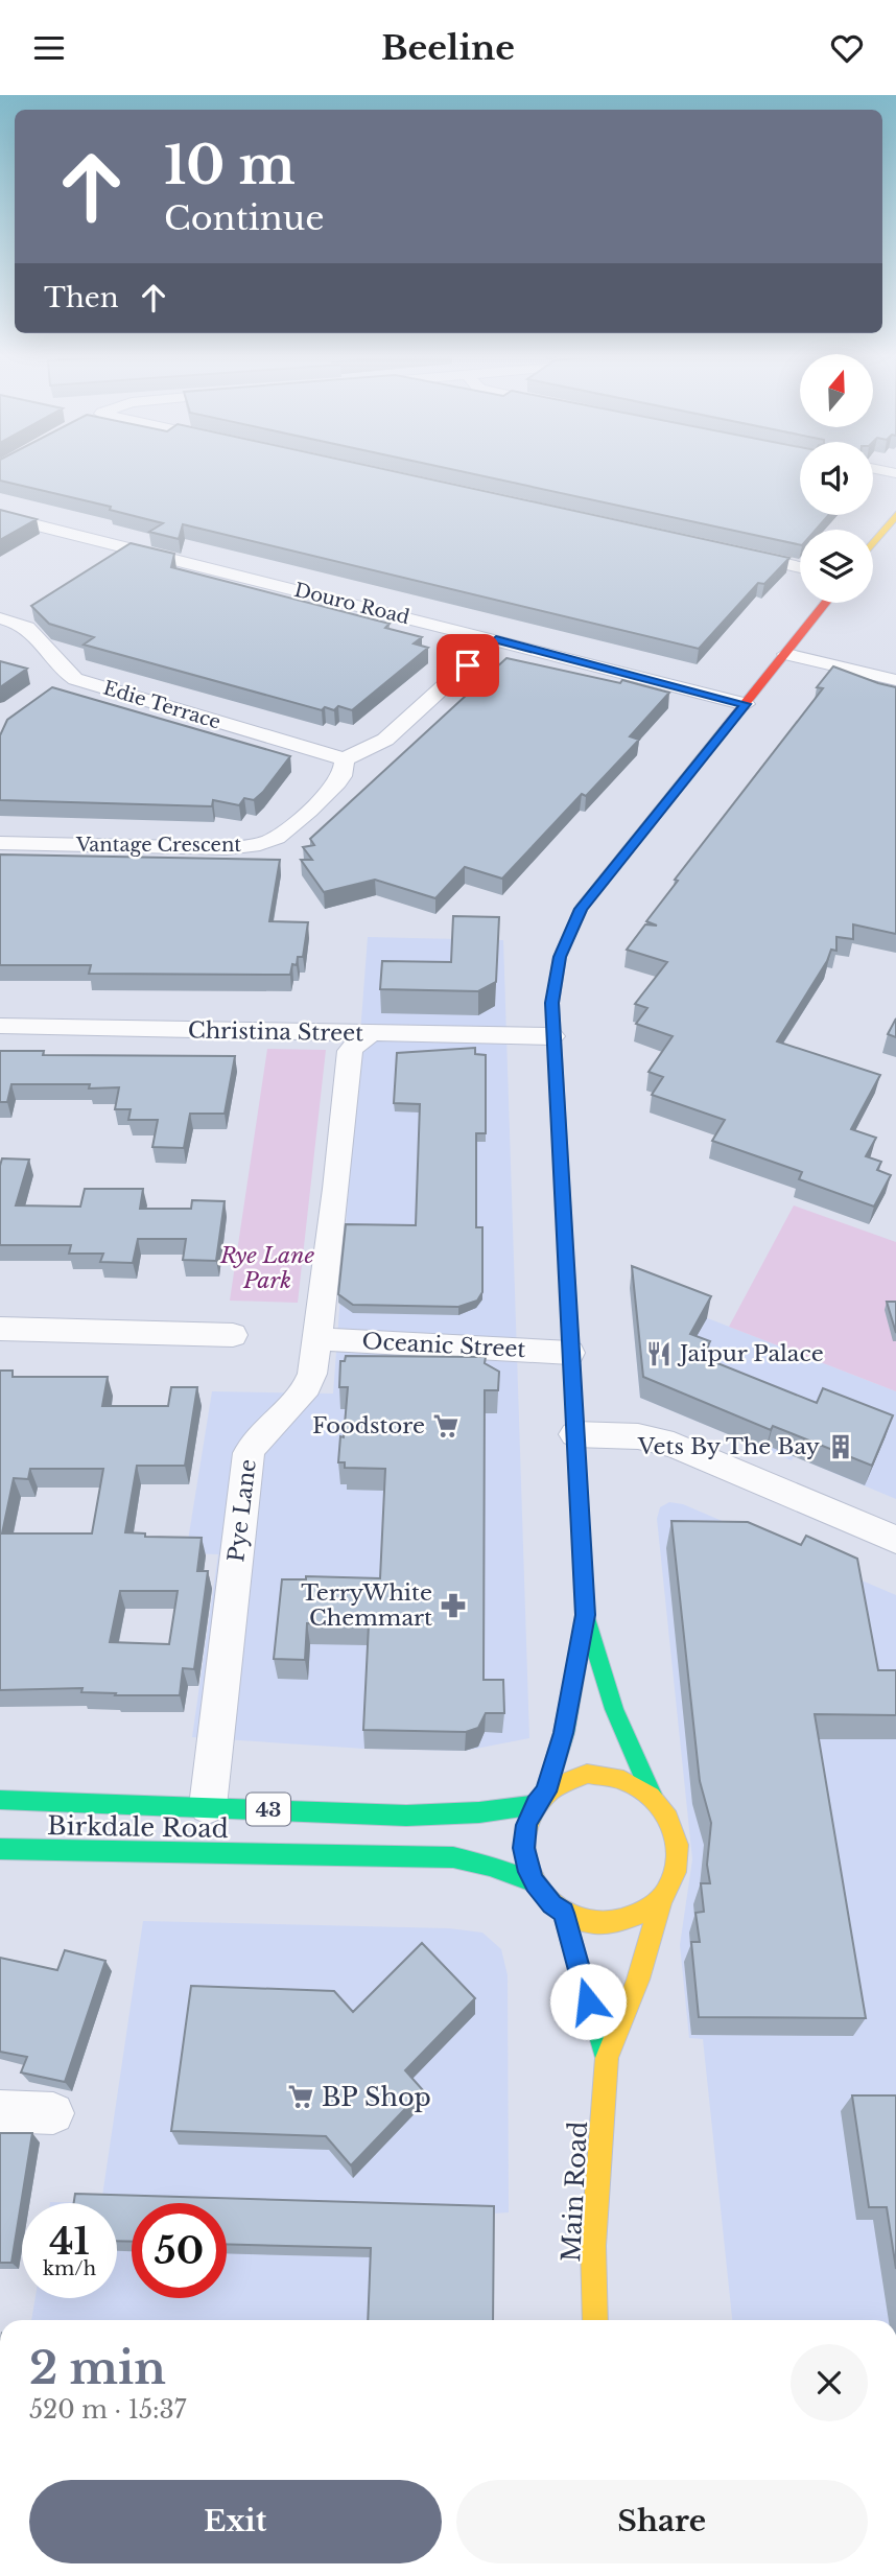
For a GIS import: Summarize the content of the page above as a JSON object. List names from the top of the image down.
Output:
{
  "streets": {
    "main road": ["43", "Birkdale Road", "Main Road"],
    "street": [
      "Douro Road",
      "Edie Terrace",
      "Vantage Crescent",
      "Christina Street",
      "Oceanic Street",
      "Pye Lane"
    ]
  },
  "crossings": [
    ["Douro Road", "43"],
    ["Edie Terrace", "Vantage Crescent"],
    ["Christina Street", "Pye Lane"],
    ["Christina Street", "43"],
    ["Oceanic Street", "Pye Lane"],
    ["Oceanic Street", "43"],
    ["Pye Lane", "Birkdale Road"],
    ["43", "Birkdale Road"],
    ["43", "Main Road"],
    ["Birkdale Road", "Main Road"]
  ],
  "parks": ["Rye Lane Park"],
  "places": {
    "restaurant": ["Jaipur Palace"],
    "supermarket": ["Foodstore", "BP Shop"],
    "building": ["Vets By The Bay"],
    "pharmacy": ["TerryWhite Chemmart"]
  },
  "north": "top",
  "page": {
    "header": "Beeline",
    "turn": ["10 m", "Continue"],
    "then": "Then",
    "speed": "41 km/h",
    "limit": "50",
    "heading": ["2 min", "520 m · 15:37"],
    "buttons": ["Exit", "Share"]
  }
}
